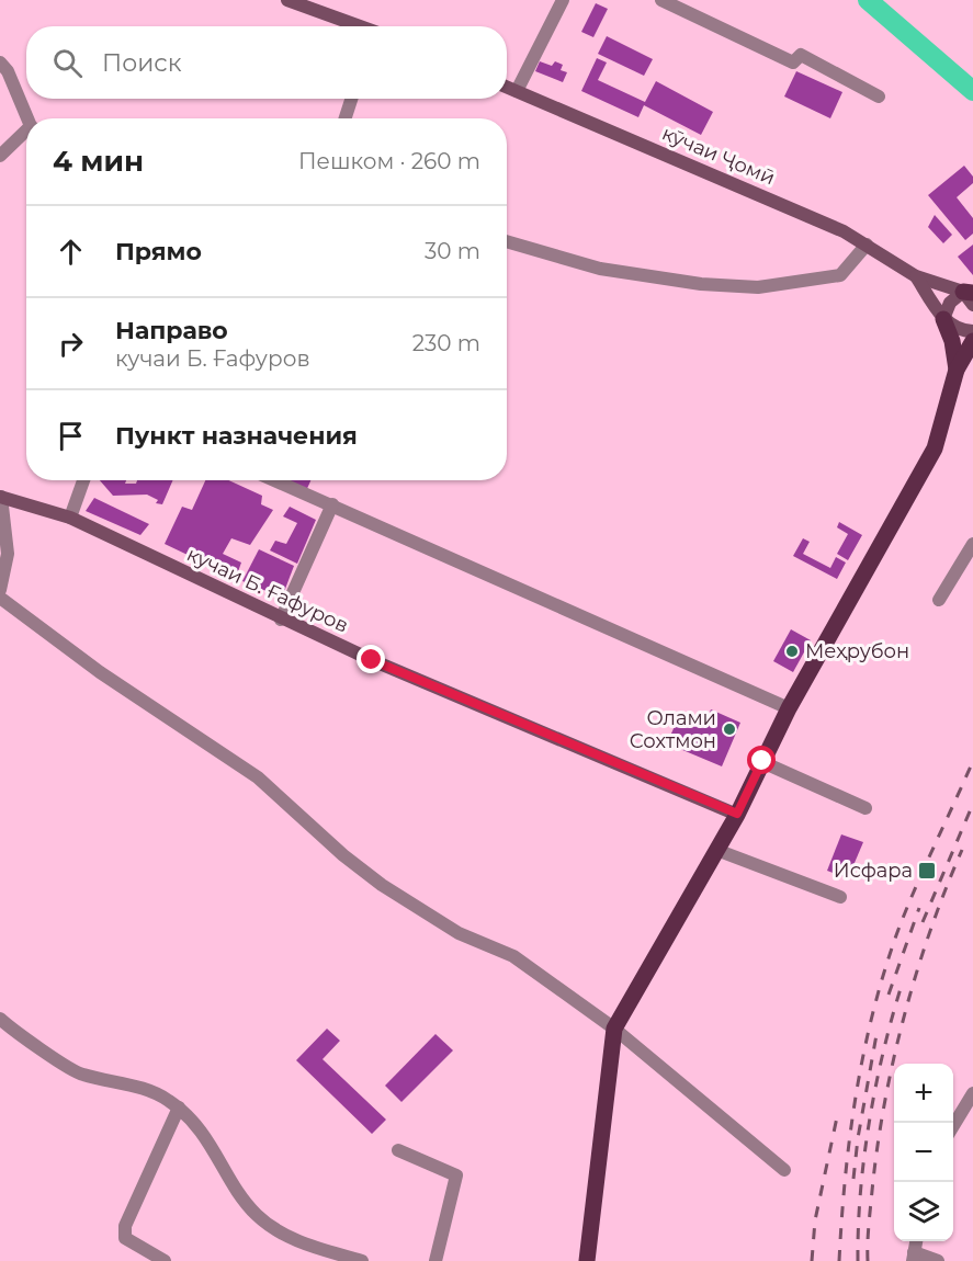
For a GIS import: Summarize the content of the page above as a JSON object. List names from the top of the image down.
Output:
{
  "streets": {
    "street": ["кӯчаи Ҷомӣ", "кучаи Б. Ғафуров"]
  },
  "places": {
    "other": ["Меҳрубон", "Олами Сохтмон"],
    "transit": ["Исфара"]
  },
  "page": {
    "search": "Поиск",
    "heading": ["4 мин", "Пешком · 260 m"],
    "list": [
      ["Прямо", "30 m"],
      ["Направо", "кучаи Б. Ғафуров", "230 m"],
      "Пункт назначения"
    ],
    "map_buttons": ["+", "−"]
  }
}
